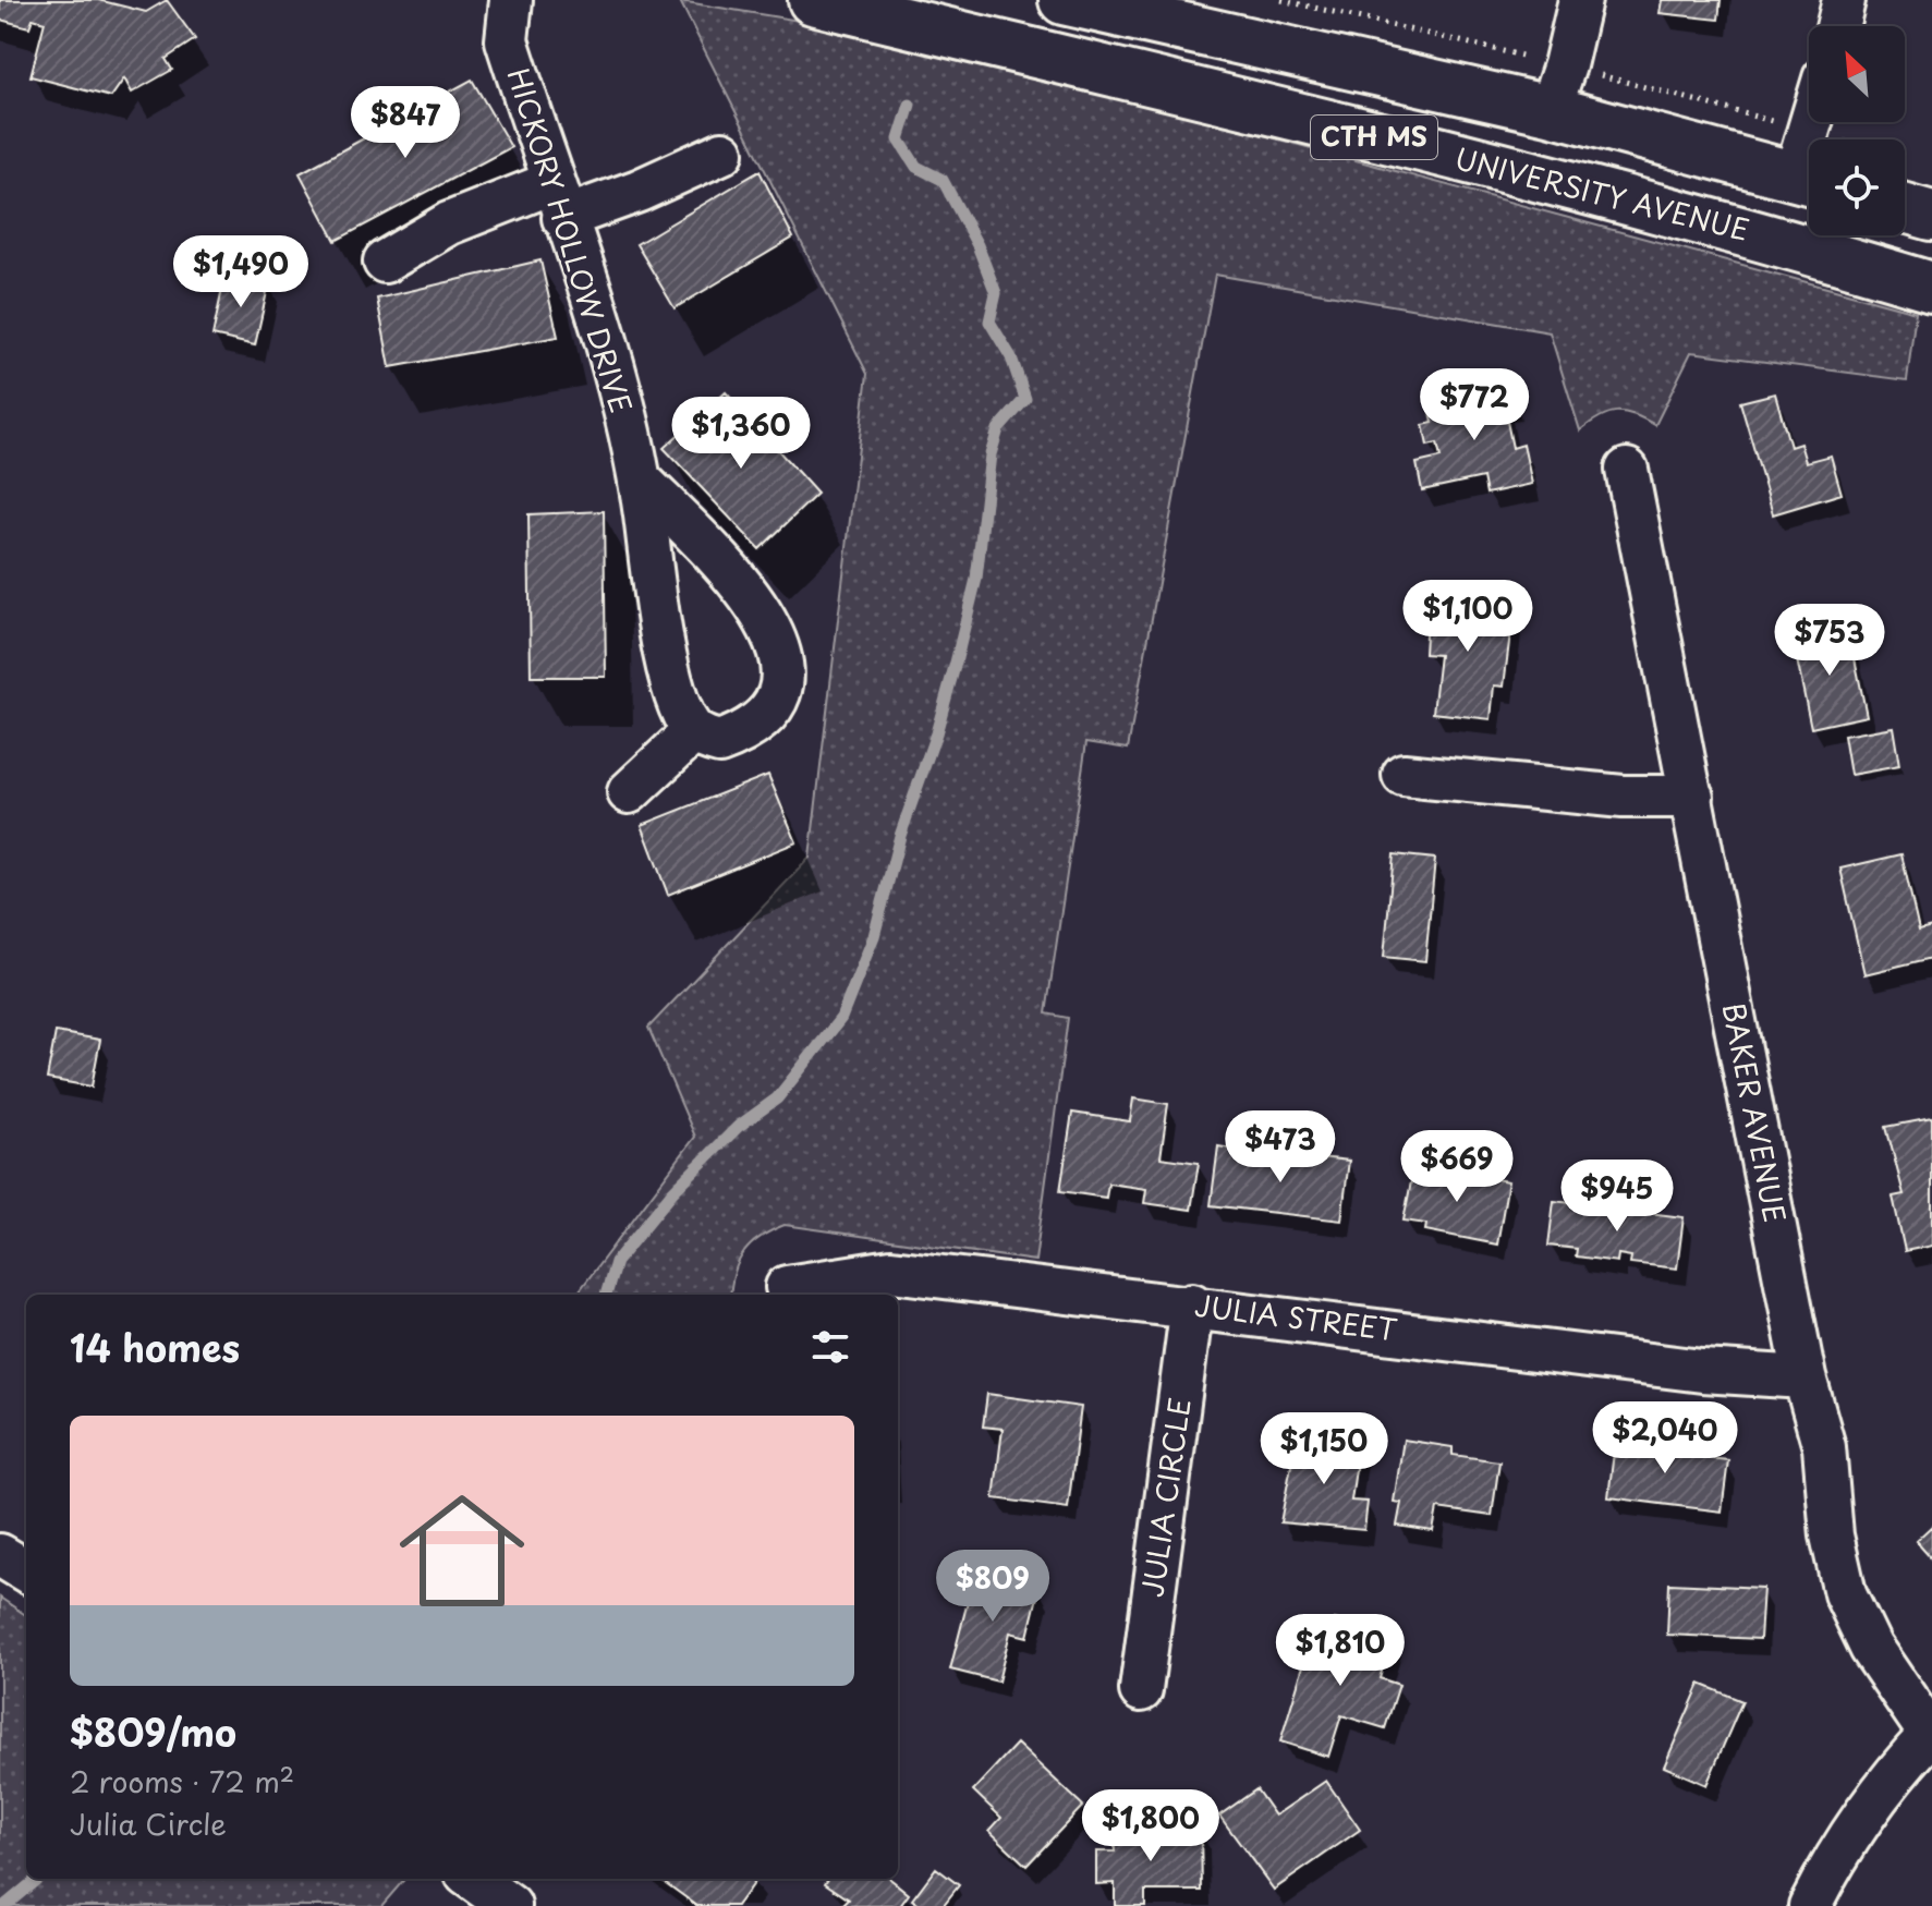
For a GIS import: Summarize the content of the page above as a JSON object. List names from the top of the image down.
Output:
{
  "streets": {
    "main road": ["CTH MS", "UNIVERSITY AVENUE"],
    "street": [
      "HICKORY HOLLOW DRIVE",
      "BAKER AVENUE",
      "JULIA STREET",
      "JULIA CIRCLE"
    ]
  },
  "crossings": [
    ["BAKER AVENUE", "JULIA STREET"],
    ["JULIA STREET", "JULIA CIRCLE"]
  ],
  "north": "top left",
  "page": {
    "price": [
      "$847",
      "$1,490",
      "$772",
      "$1,360",
      "$1,100",
      "$753",
      "$473",
      "$669",
      "$945",
      "$2,040",
      "$1,150",
      "$809",
      "$1,810",
      "$1,800"
    ],
    "heading": "14 homes",
    "list": [
      {
        "name": "$809/mo",
        "note": "2 rooms · 72 m² · Julia Circle"
      }
    ]
  }
}
